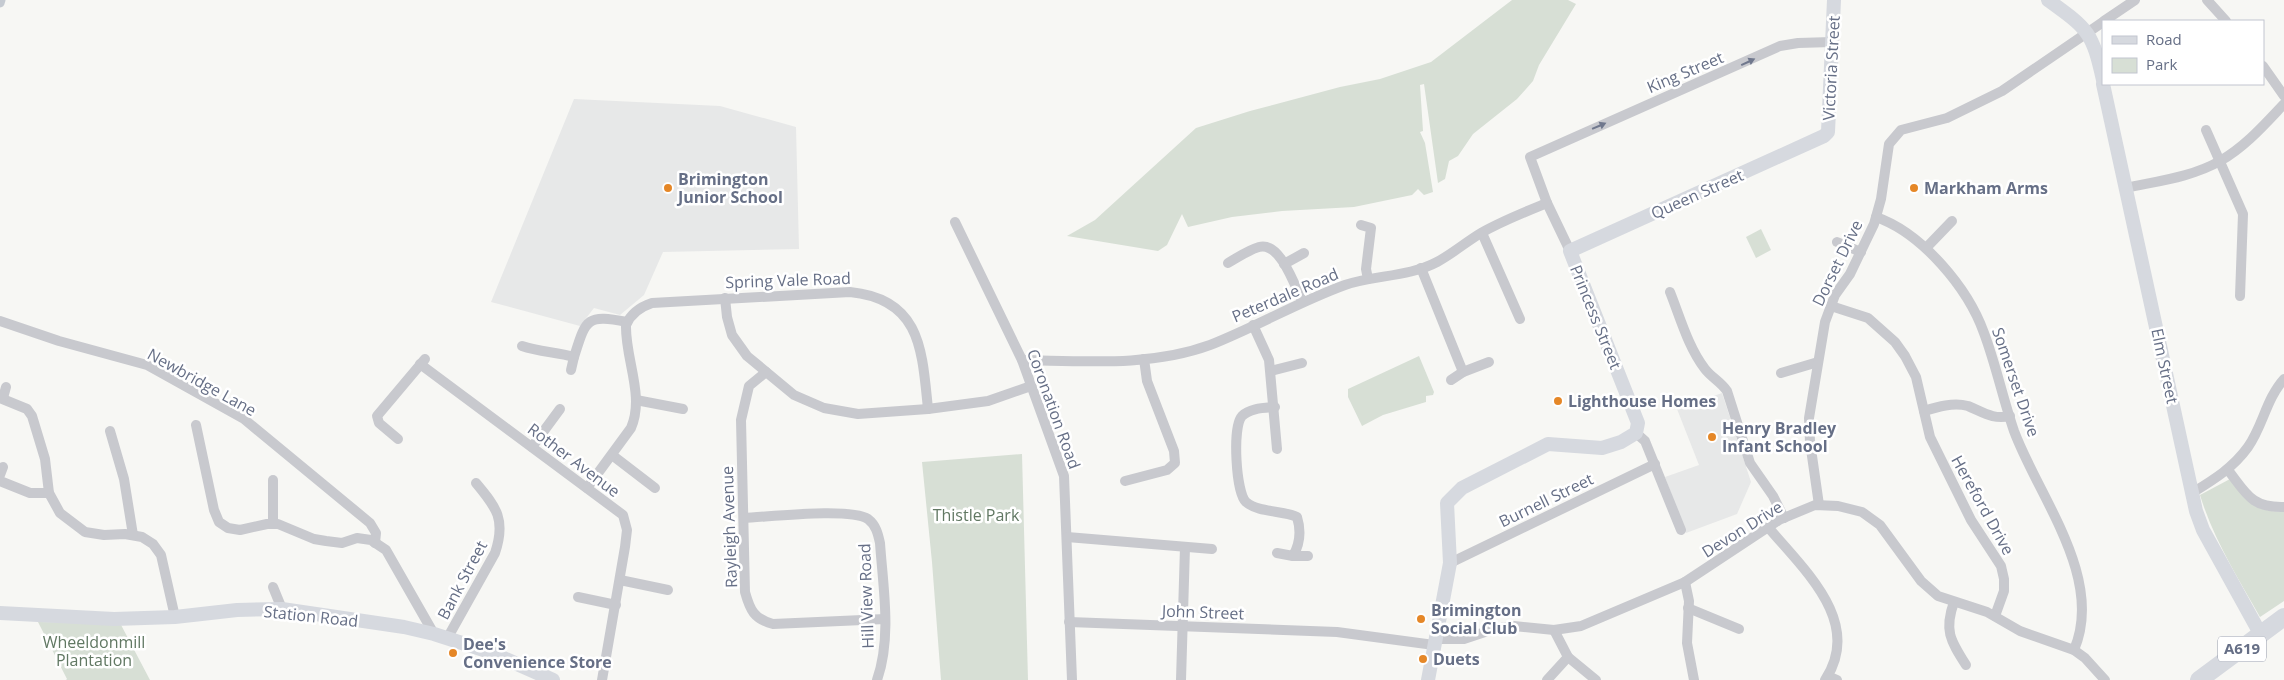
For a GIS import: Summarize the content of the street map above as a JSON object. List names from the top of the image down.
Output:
{
  "streets": {
    "highway": ["A619"],
    "street": [
      "Victoria Street",
      "King Street",
      "Queen Street",
      "Dorset Drive",
      "Spring Vale Road",
      "Peterdale Road",
      "Princess Street",
      "Elm Street",
      "Newbridge Lane",
      "Somerset Drive",
      "Coronation Road",
      "Rother Avenue",
      "Burnell Street",
      "Hereford Drive",
      "Rayleigh Avenue",
      "Devon Drive",
      "Bank Street",
      "Hill View Road",
      "John Street",
      "Station Road"
    ]
  },
  "crossings": [
    ["Victoria Street", "King Street"],
    ["Victoria Street", "Queen Street"],
    ["King Street", "Princess Street"],
    ["Queen Street", "Princess Street"],
    ["Dorset Drive", "Elm Street"],
    ["Dorset Drive", "Somerset Drive"],
    ["Dorset Drive", "Hereford Drive"],
    ["Dorset Drive", "Devon Drive"],
    ["Peterdale Road", "Princess Street"],
    ["Peterdale Road", "Coronation Road"],
    ["Princess Street", "Burnell Street"],
    ["Elm Street", "A619"],
    ["Newbridge Lane", "Station Road"],
    ["Somerset Drive", "Devon Drive"],
    ["Coronation Road", "John Street"],
    ["Hereford Drive", "Devon Drive"],
    ["Rayleigh Avenue", "Hill View Road"],
    ["Devon Drive", "John Street"],
    ["Bank Street", "Station Road"]
  ],
  "one_way": ["King Street"],
  "parks": ["Thistle Park", "Wheeldonmill Plantation"],
  "places": [
    "Brimington Junior School",
    "Markham Arms",
    "Lighthouse Homes",
    "Henry Bradley Infant School",
    "Brimington Social Club",
    "Dee's Convenience Store",
    "Duets"
  ],
  "legend": ["Road", "Park"]
}
